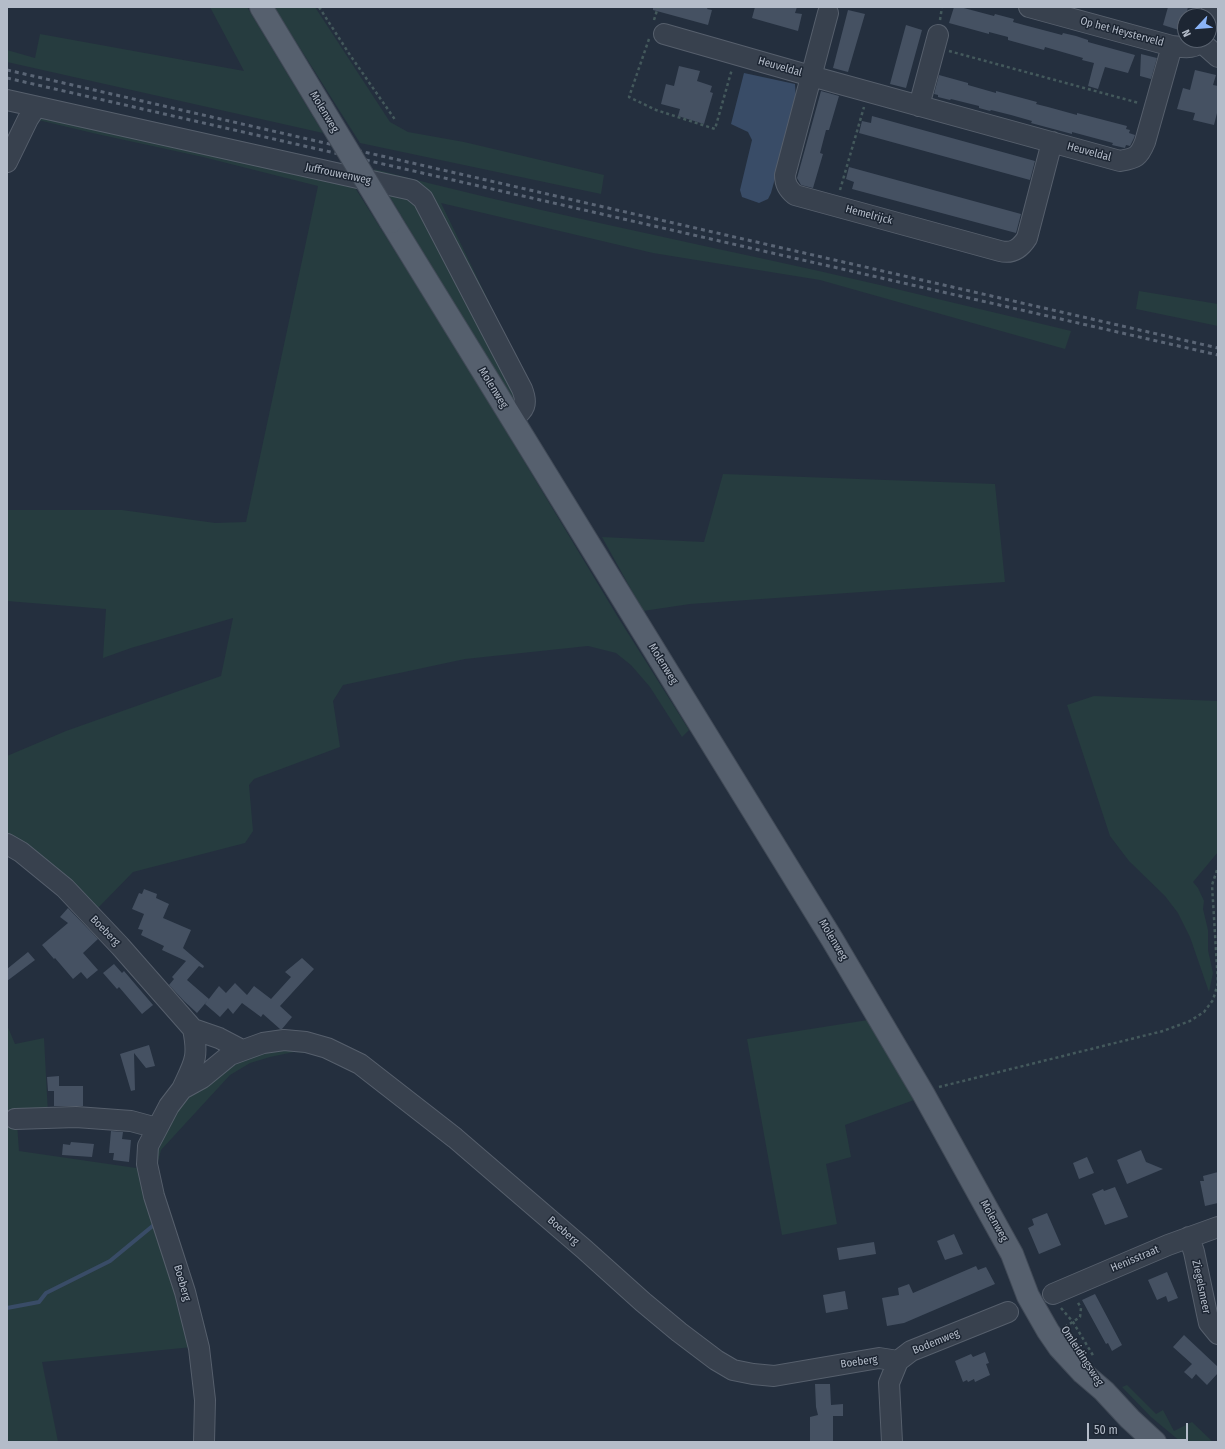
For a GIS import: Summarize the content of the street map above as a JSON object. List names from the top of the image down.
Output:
{
  "streets": {
    "main road": ["Molenweg", "Omleidingsweg"],
    "street": [
      "Op het Heysterveld",
      "Heuveldal",
      "Juffrouwenweg",
      "Hemelrijck",
      "Boeberg",
      "Henisstraat",
      "Ziegelsmeer",
      "Bodemweg"
    ]
  },
  "crossings": [
    ["Op het Heysterveld", "Heuveldal"],
    ["Heuveldal", "Hemelrijck"],
    ["Molenweg", "Juffrouwenweg"],
    ["Molenweg", "Omleidingsweg"],
    ["Boeberg", "Bodemweg"],
    ["Henisstraat", "Ziegelsmeer"]
  ],
  "scale_bar": "50 m",
  "north": "bottom left"
}
